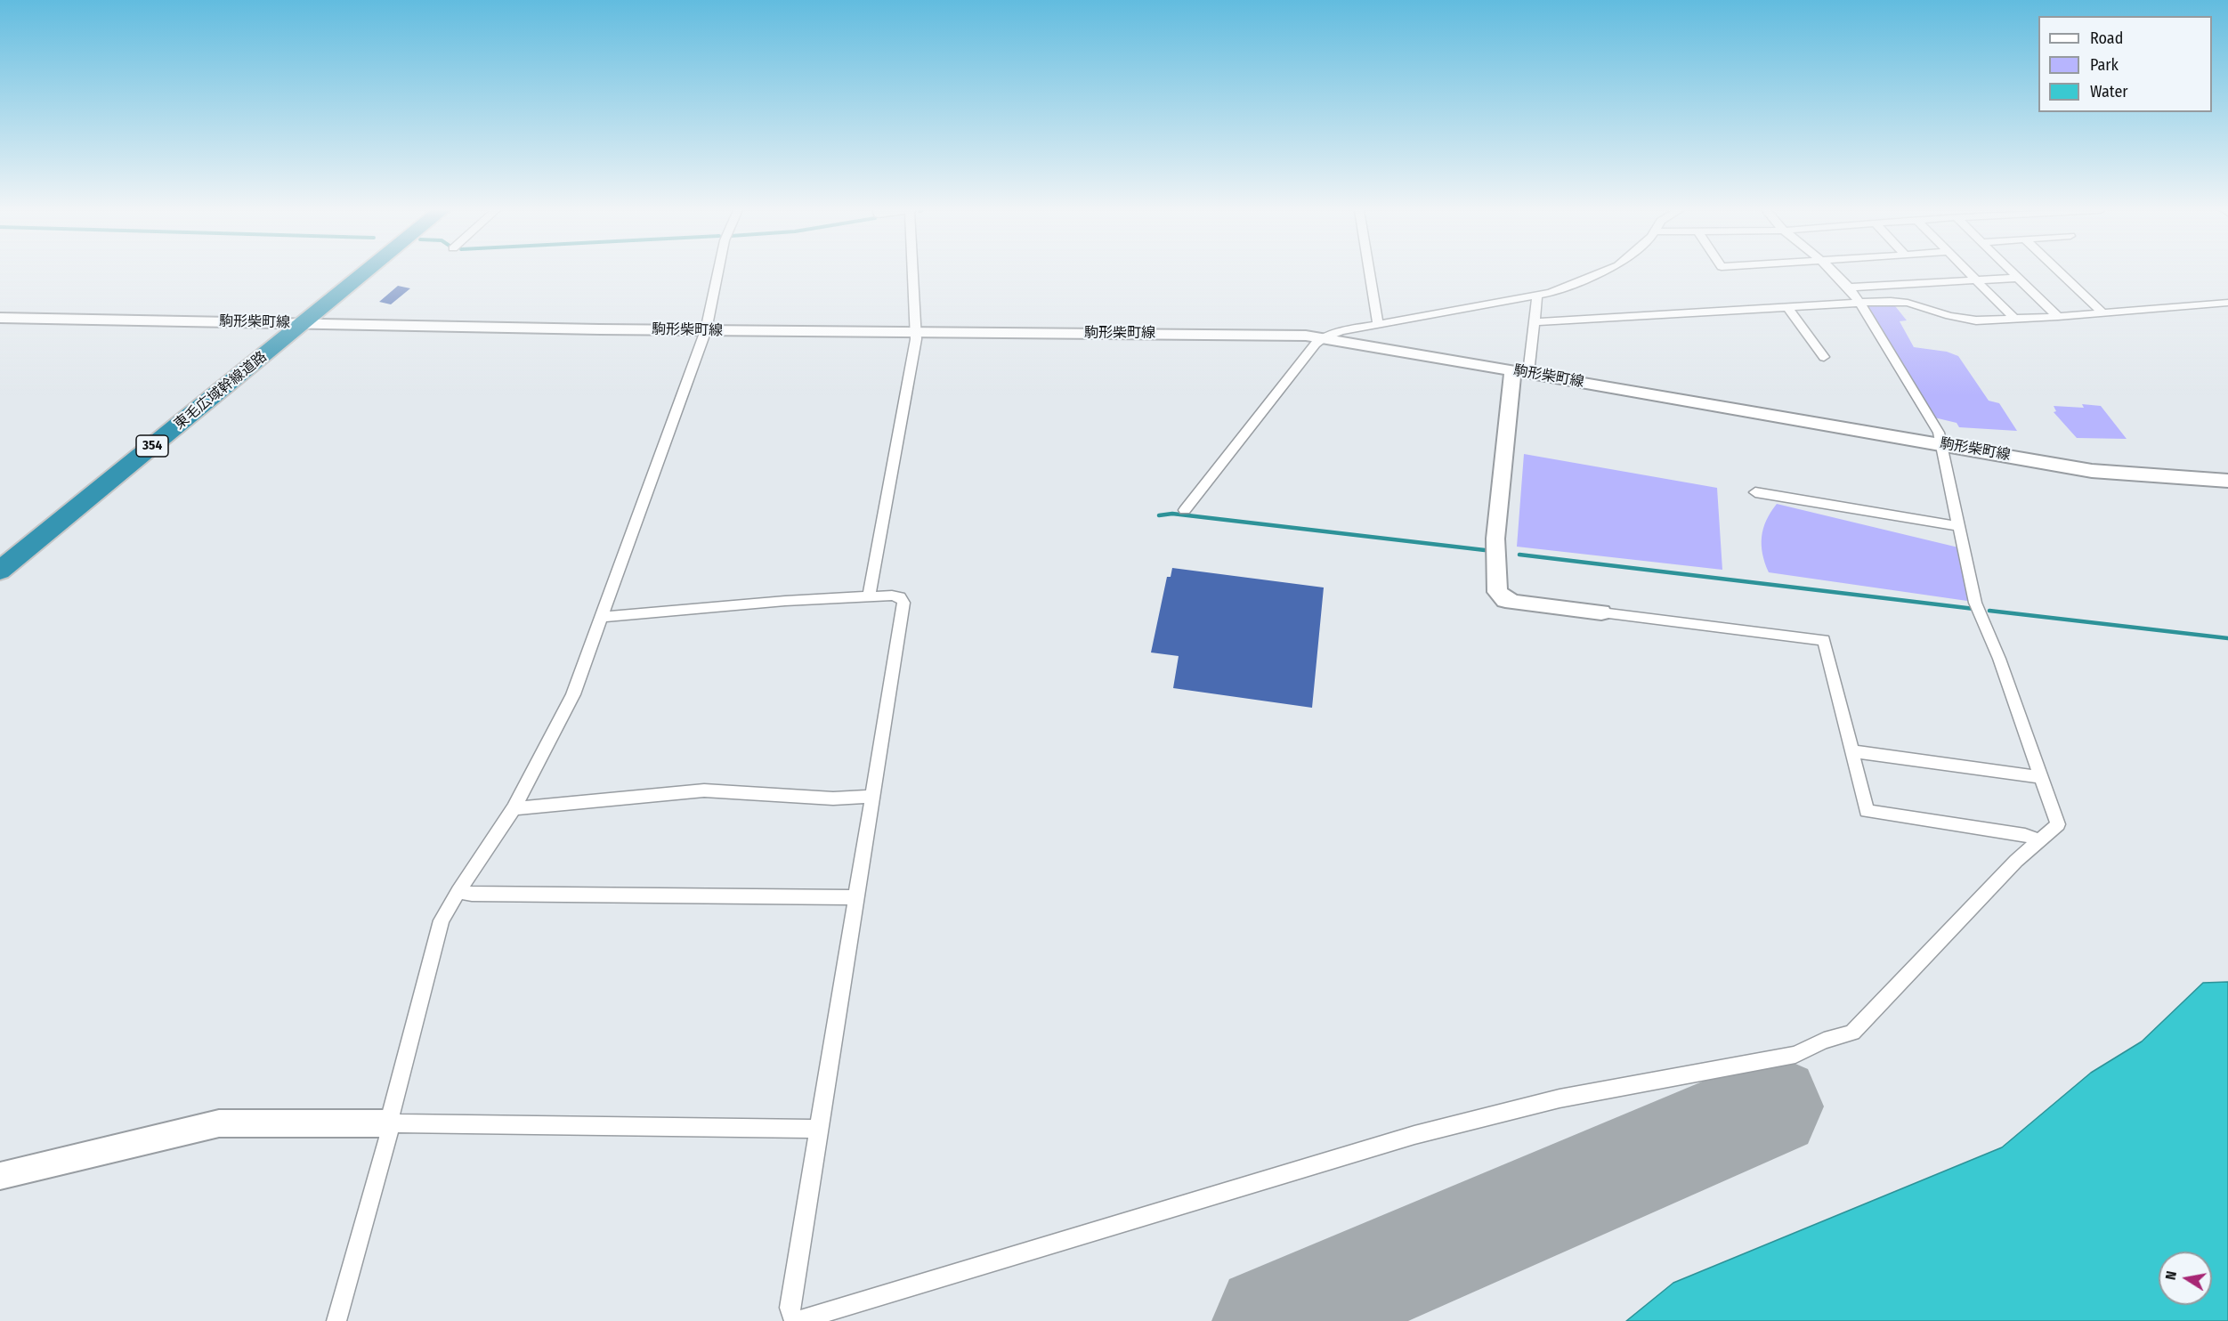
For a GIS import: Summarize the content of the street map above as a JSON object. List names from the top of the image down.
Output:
{
  "streets": {
    "highway": ["東毛広域幹線道路", "354"],
    "main road": ["駒形柴町線"]
  },
  "crossings": [
    ["駒形柴町線", "東毛広域幹線道路"]
  ],
  "legend": ["Road", "Park", "Water"],
  "north": "left"
}
